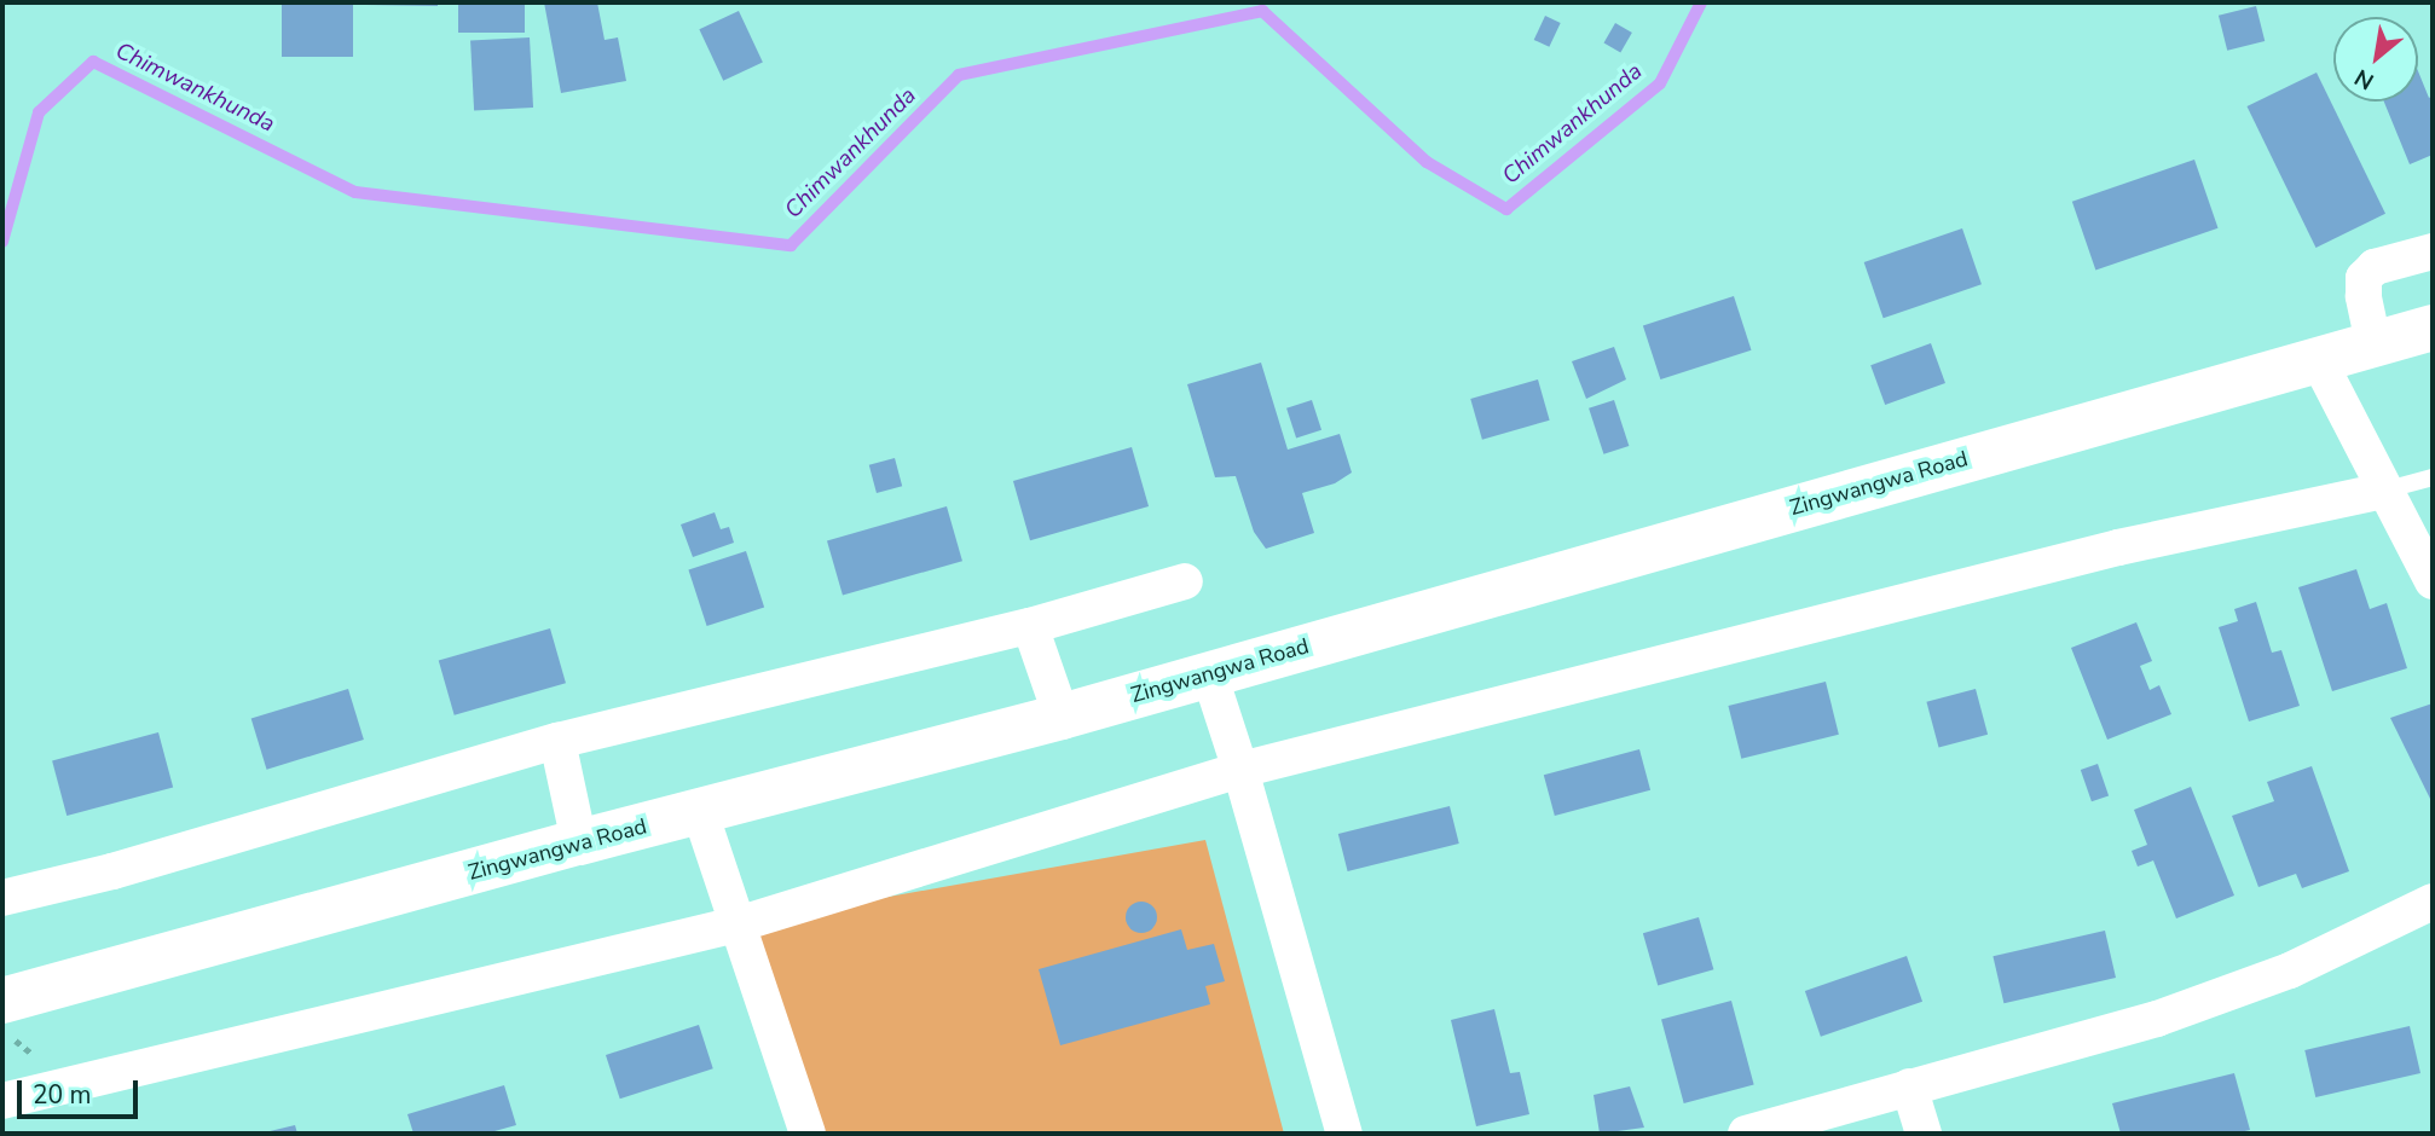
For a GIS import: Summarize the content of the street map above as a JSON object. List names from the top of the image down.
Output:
{
  "streets": {
    "street": ["Zingwangwa Road"]
  },
  "water": ["Chimwankhunda"],
  "scale_bar": "20 m",
  "north": "bottom left"
}
